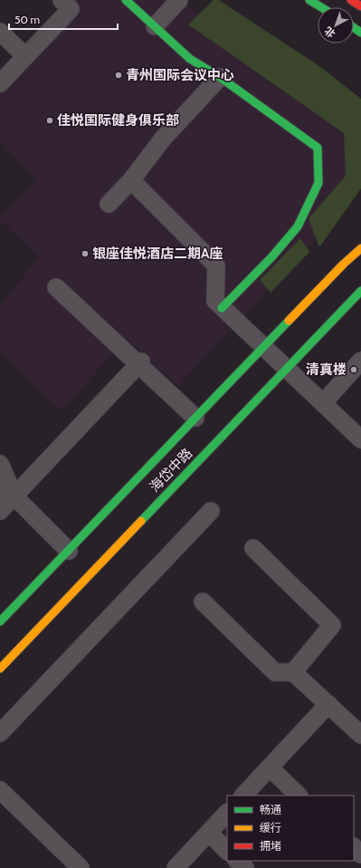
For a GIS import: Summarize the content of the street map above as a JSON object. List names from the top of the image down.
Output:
{
  "streets": {
    "main road": ["海岱中路"]
  },
  "places": [
    "青州国际会议中心",
    "佳悦国际健身俱乐部",
    "银座佳悦酒店二期A座",
    "清真楼"
  ],
  "legend": ["畅通", "缓行", "拥堵"],
  "scale_bar": "50 m",
  "north": "bottom left"
}
